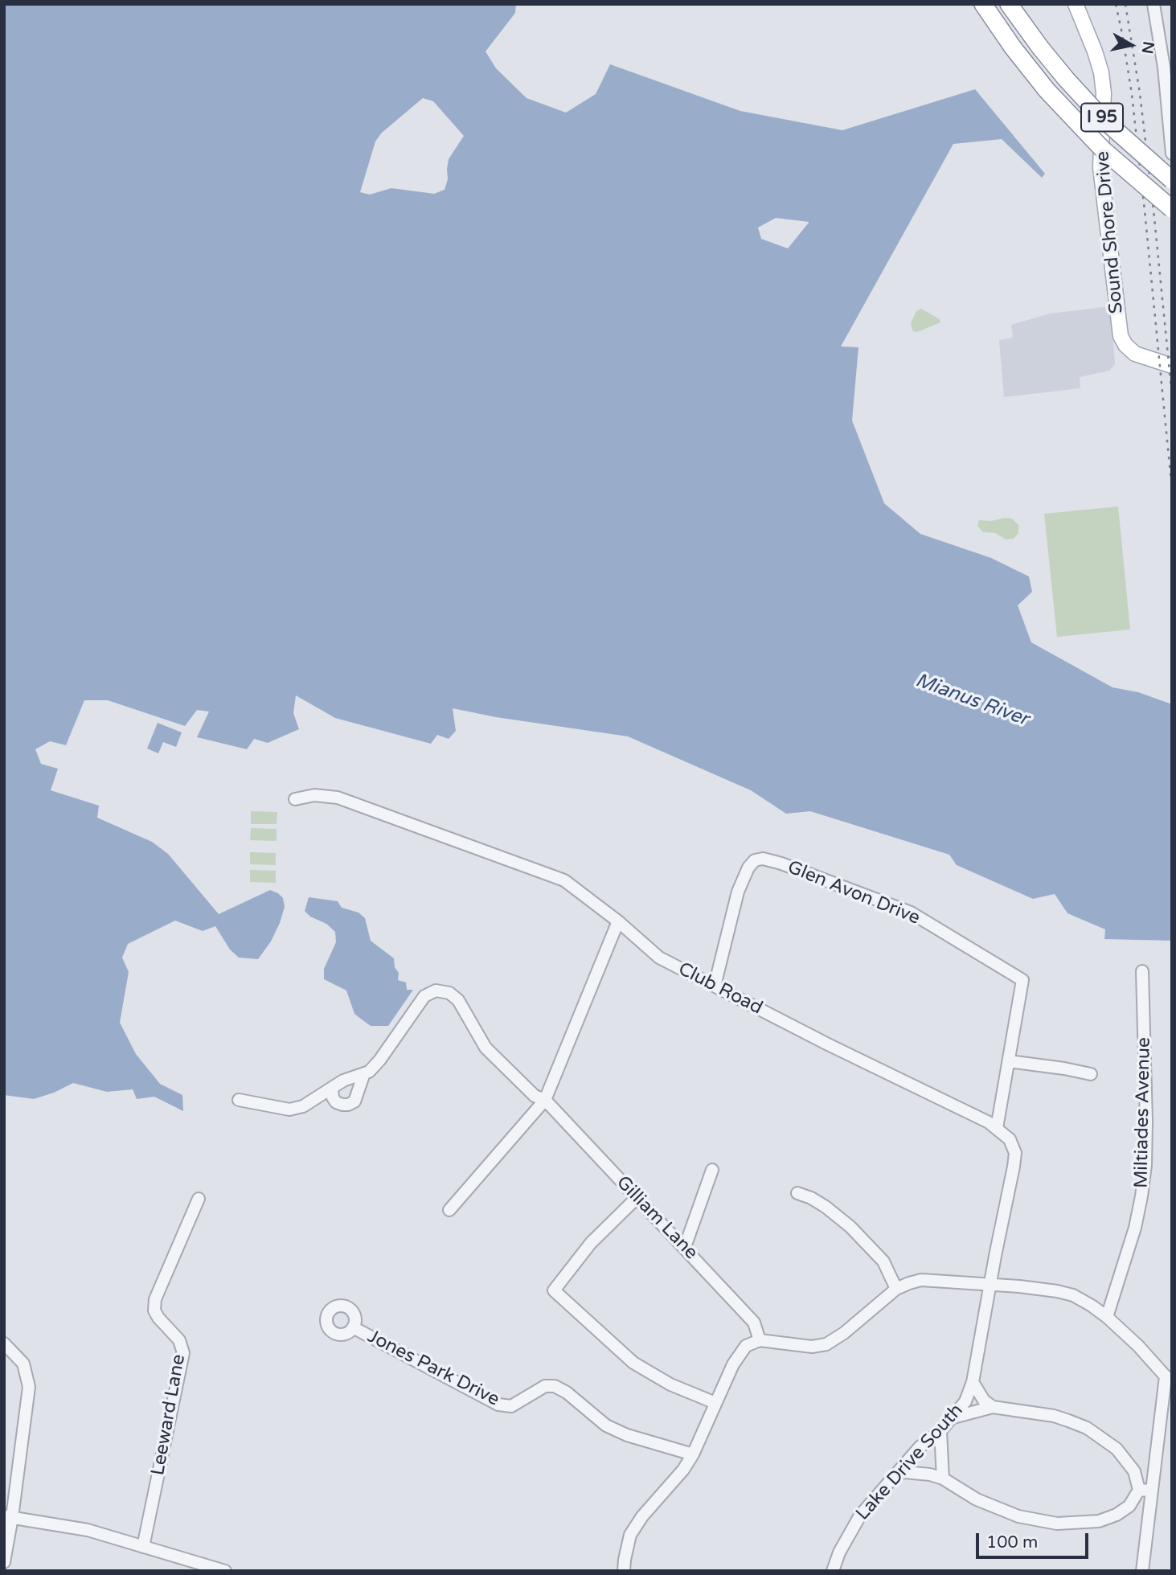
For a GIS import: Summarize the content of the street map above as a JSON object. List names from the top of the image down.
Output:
{
  "streets": {
    "highway": ["I 95"],
    "main road": ["Sound Shore Drive"],
    "street": [
      "Glen Avon Drive",
      "Club Road",
      "Miltiades Avenue",
      "Gilliam Lane",
      "Jones Park Drive",
      "Leeward Lane",
      "Lake Drive South"
    ]
  },
  "crossings": [
    ["Glen Avon Drive", "Club Road"],
    ["Club Road", "Lake Drive South"]
  ],
  "water": ["Mianus River"],
  "scale_bar": "100 m",
  "north": "right"
}
